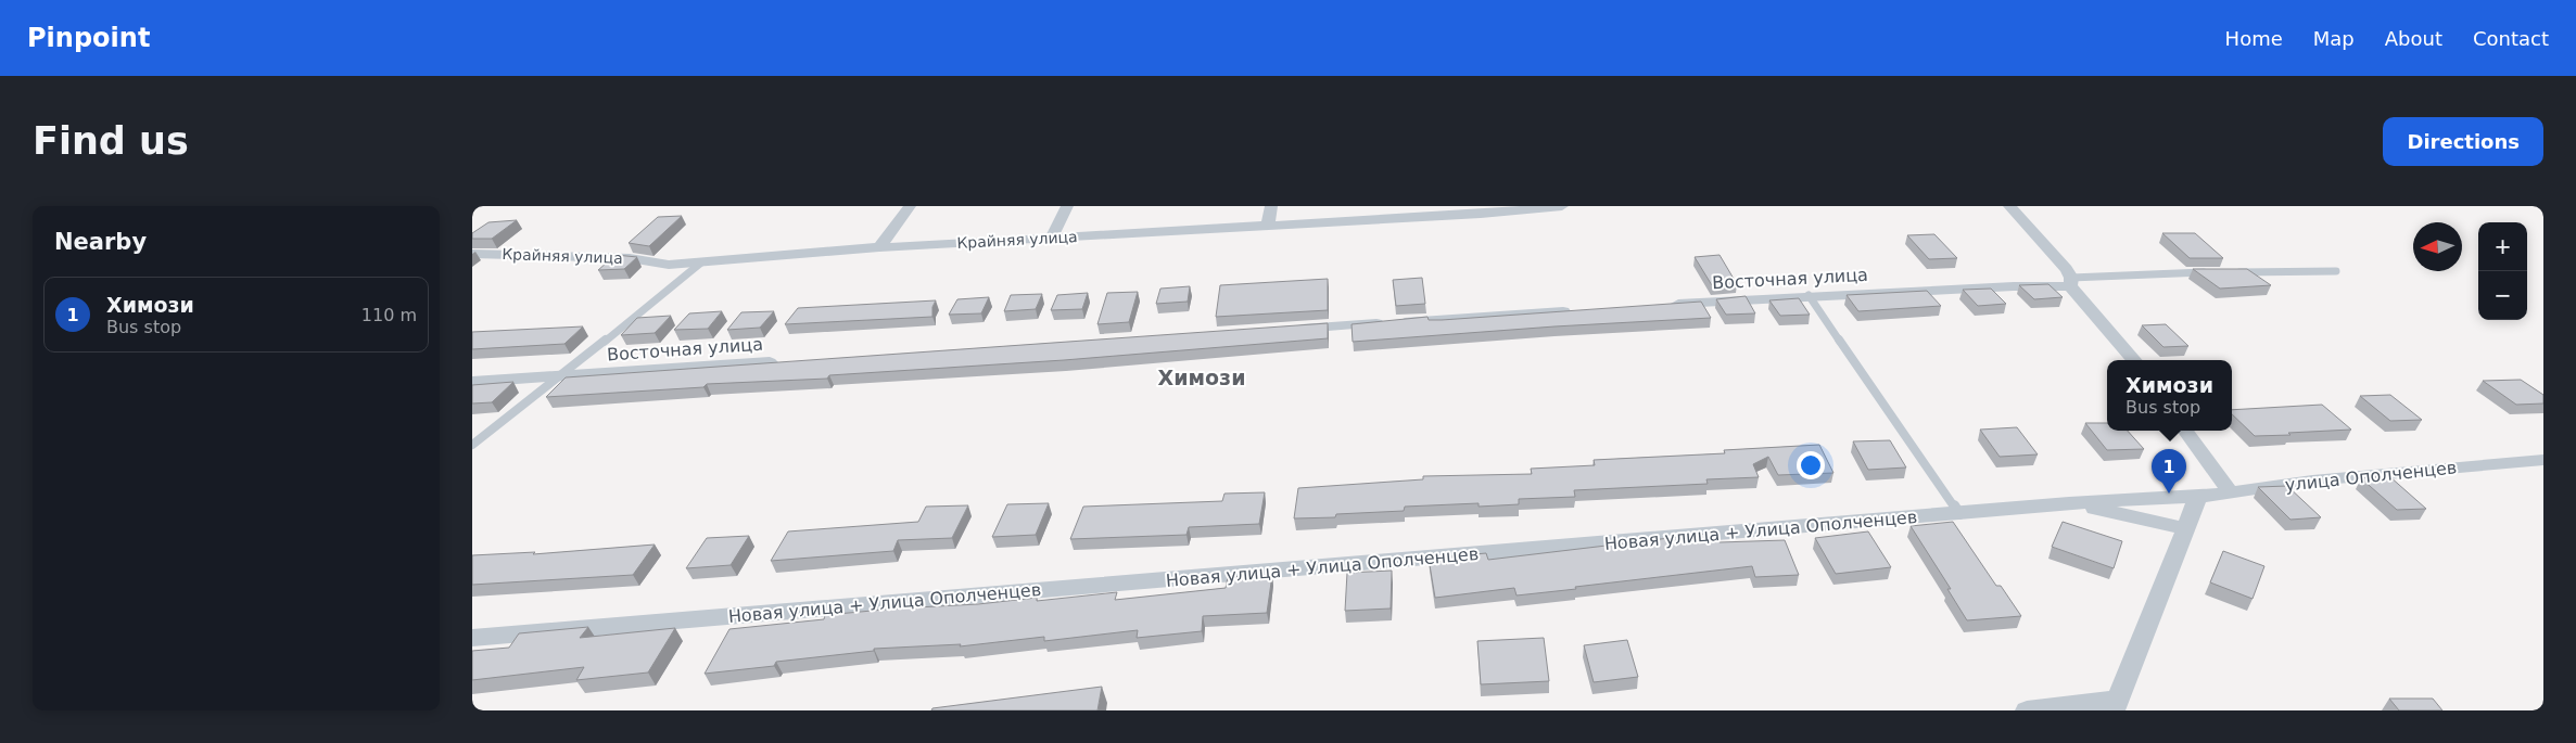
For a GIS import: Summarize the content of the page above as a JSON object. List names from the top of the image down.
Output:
{
  "streets": {
    "street": [
      "Крайняя улица",
      "Восточная улица",
      "улица Ополченцев",
      "Новая улица + Улица Ополченцев"
    ]
  },
  "crossings": [
    ["улица Ополченцев", "Новая улица + Улица Ополченцев"]
  ],
  "districts": ["Химози"],
  "north": "left",
  "page": {
    "header": "Pinpoint",
    "nav": [
      "Home",
      "Map",
      "About",
      "Contact"
    ],
    "buttons": "Directions",
    "title": "Find us",
    "heading": "Nearby",
    "map_buttons": ["+", "−"],
    "list": [
      {
        "mark": "1",
        "name": "Химози",
        "note": "Bus stop",
        "value": "110 m"
      }
    ],
    "popup": ["Химози", "Bus stop"],
    "pins": "1"
  }
}
